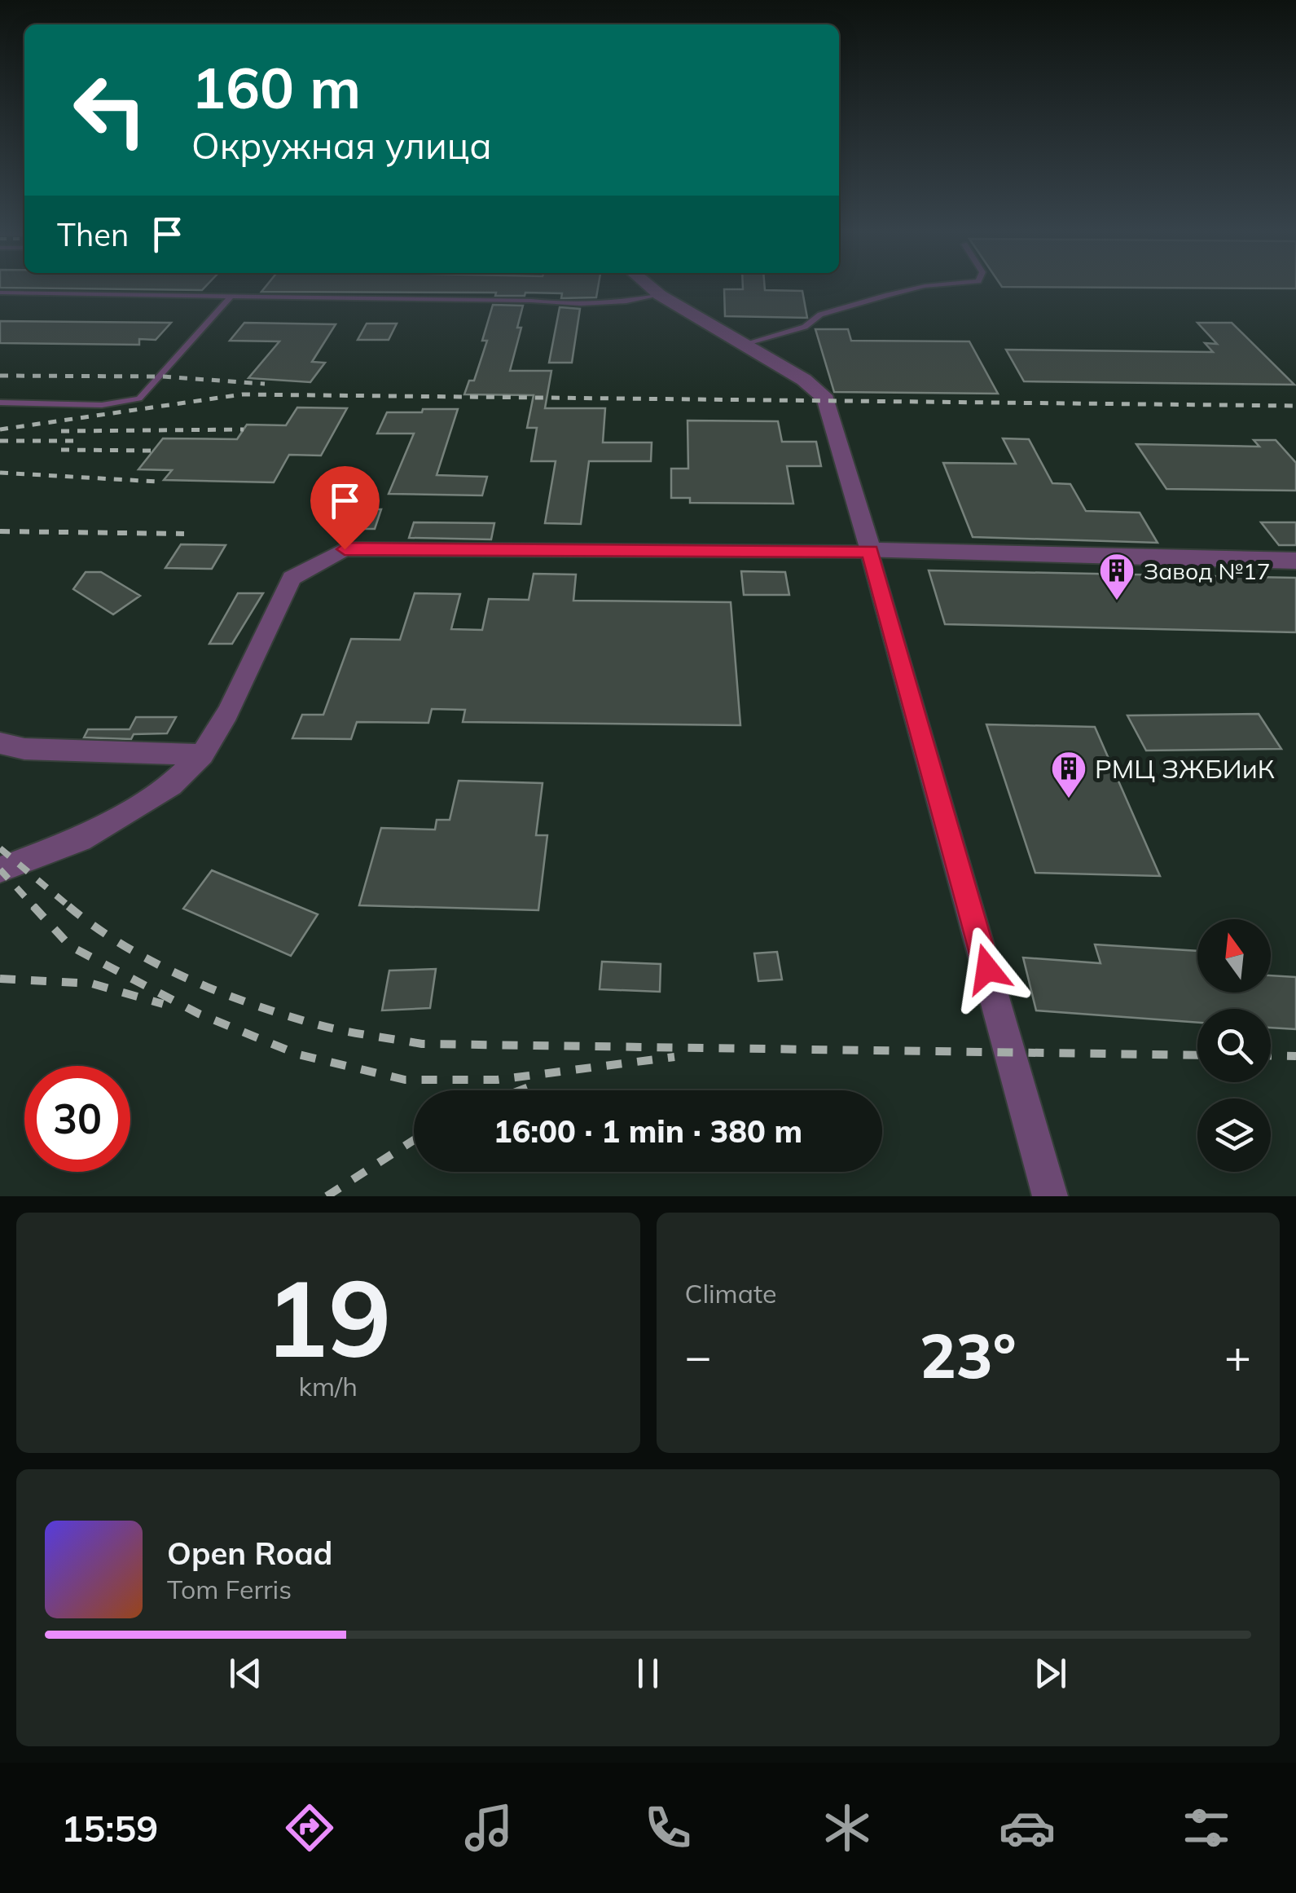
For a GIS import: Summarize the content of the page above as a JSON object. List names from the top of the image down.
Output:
{
  "places": {
    "building": ["Завод №17", "РМЦ ЗЖБИиК"]
  },
  "north": "top",
  "page": {
    "turn": ["160 m", "Окружная улица"],
    "then": "Then",
    "limit": "30",
    "trip": "16:00 · 1 min · 380 m",
    "tile": [
      ["19", "km/h"],
      "Climate"
    ],
    "heat": ["−", "23°", "+"],
    "song": ["Open Road", "Tom Ferris"],
    "tabs": "15:59"
  }
}
